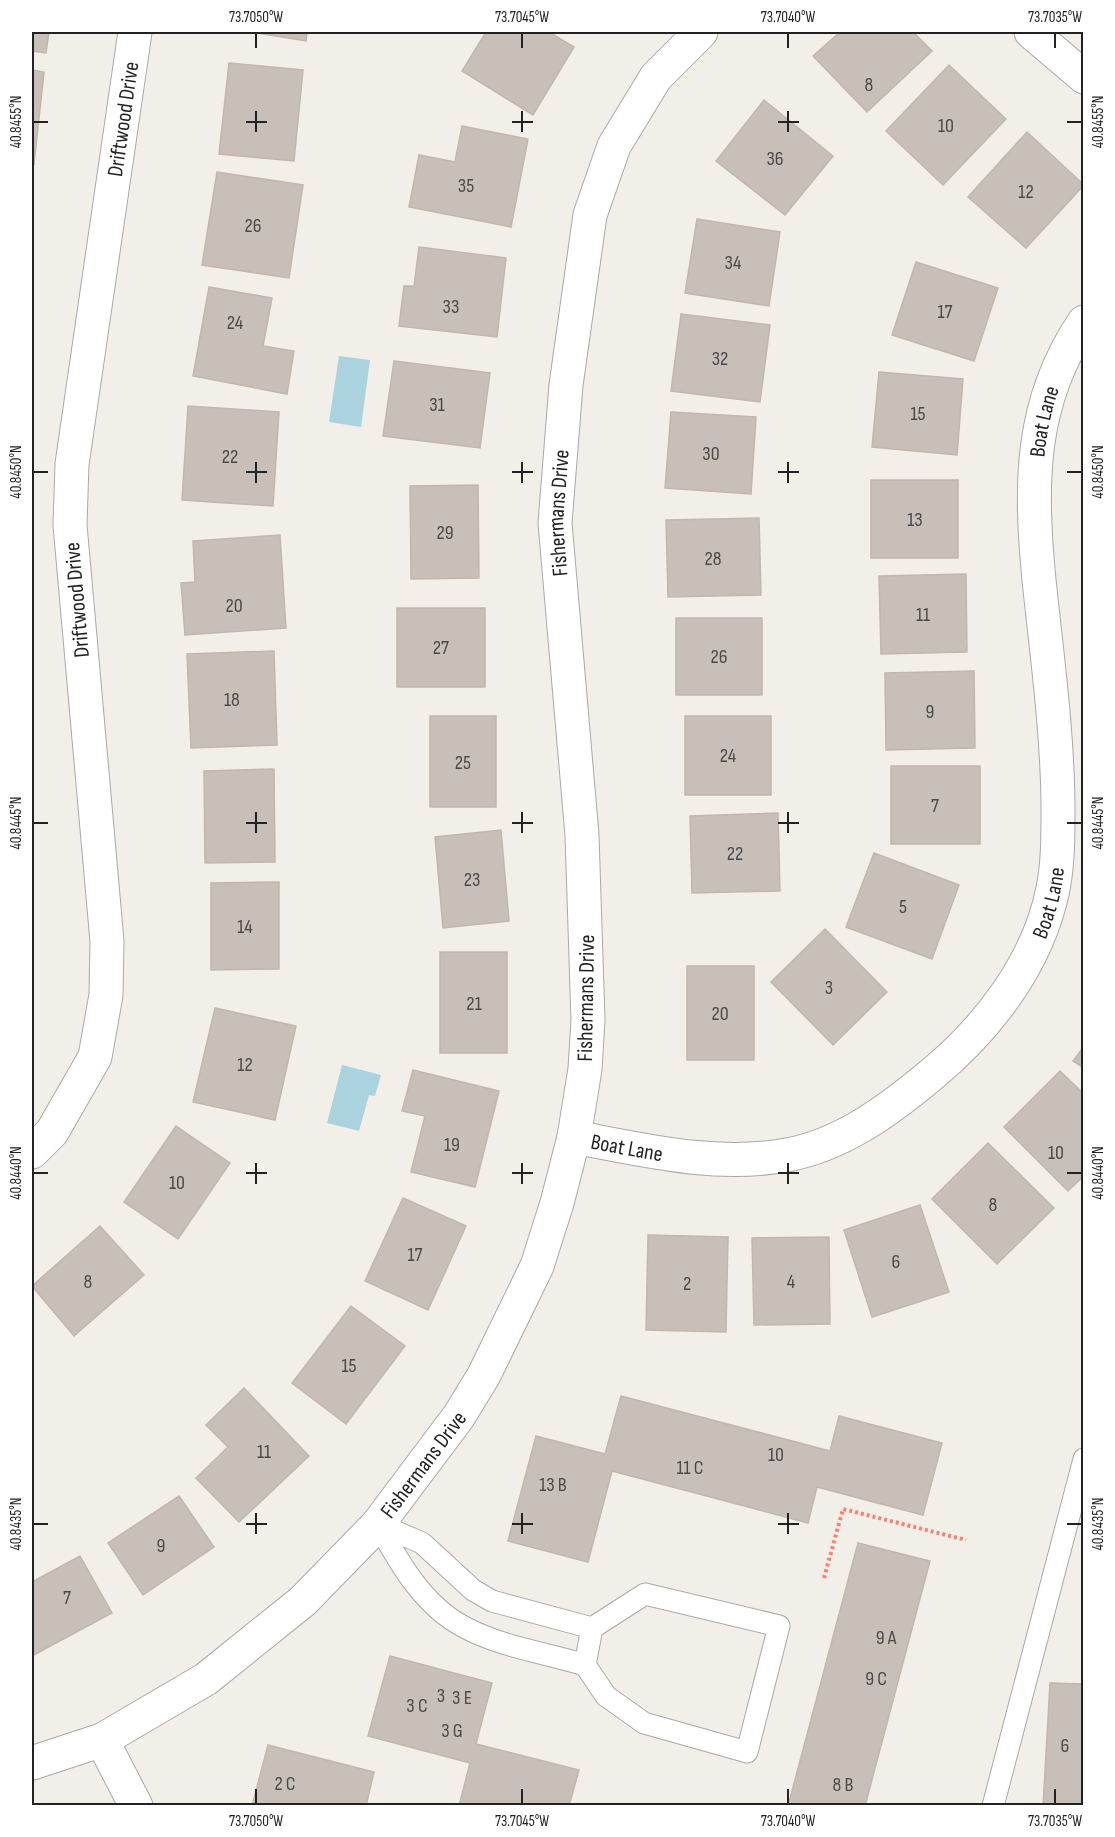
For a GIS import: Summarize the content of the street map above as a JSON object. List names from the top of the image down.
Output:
{
  "streets": {
    "street": ["Driftwood Drive", "Boat Lane", "Fishermans Drive"]
  },
  "crossings": [
    ["Boat Lane", "Fishermans Drive"]
  ],
  "house_numbers": [
    "8",
    "10",
    "36",
    "35",
    "12",
    "26",
    "34",
    "33",
    "17",
    "24",
    "32",
    "31",
    "15",
    "30",
    "22",
    "13",
    "29",
    "28",
    "20",
    "11",
    "27",
    "26",
    "18",
    "9",
    "24",
    "25",
    "7",
    "22",
    "23",
    "5",
    "14",
    "3",
    "21",
    "20",
    "12",
    "19",
    "10",
    "10",
    "8",
    "17",
    "6",
    "8",
    "4",
    "2",
    "15",
    "11",
    "10",
    "11 C",
    "13 B",
    "9",
    "7",
    "9 A",
    "9 C",
    "3",
    "3 E",
    "3 C",
    "3 G",
    "6",
    "2 C",
    "8 B"
  ],
  "coordinates": [
    "73.7050°W",
    "73.7045°W",
    "73.7040°W",
    "73.7035°W",
    "40.8455°N",
    "40.8450°N",
    "40.8445°N",
    "40.8440°N",
    "40.8435°N"
  ]
}
